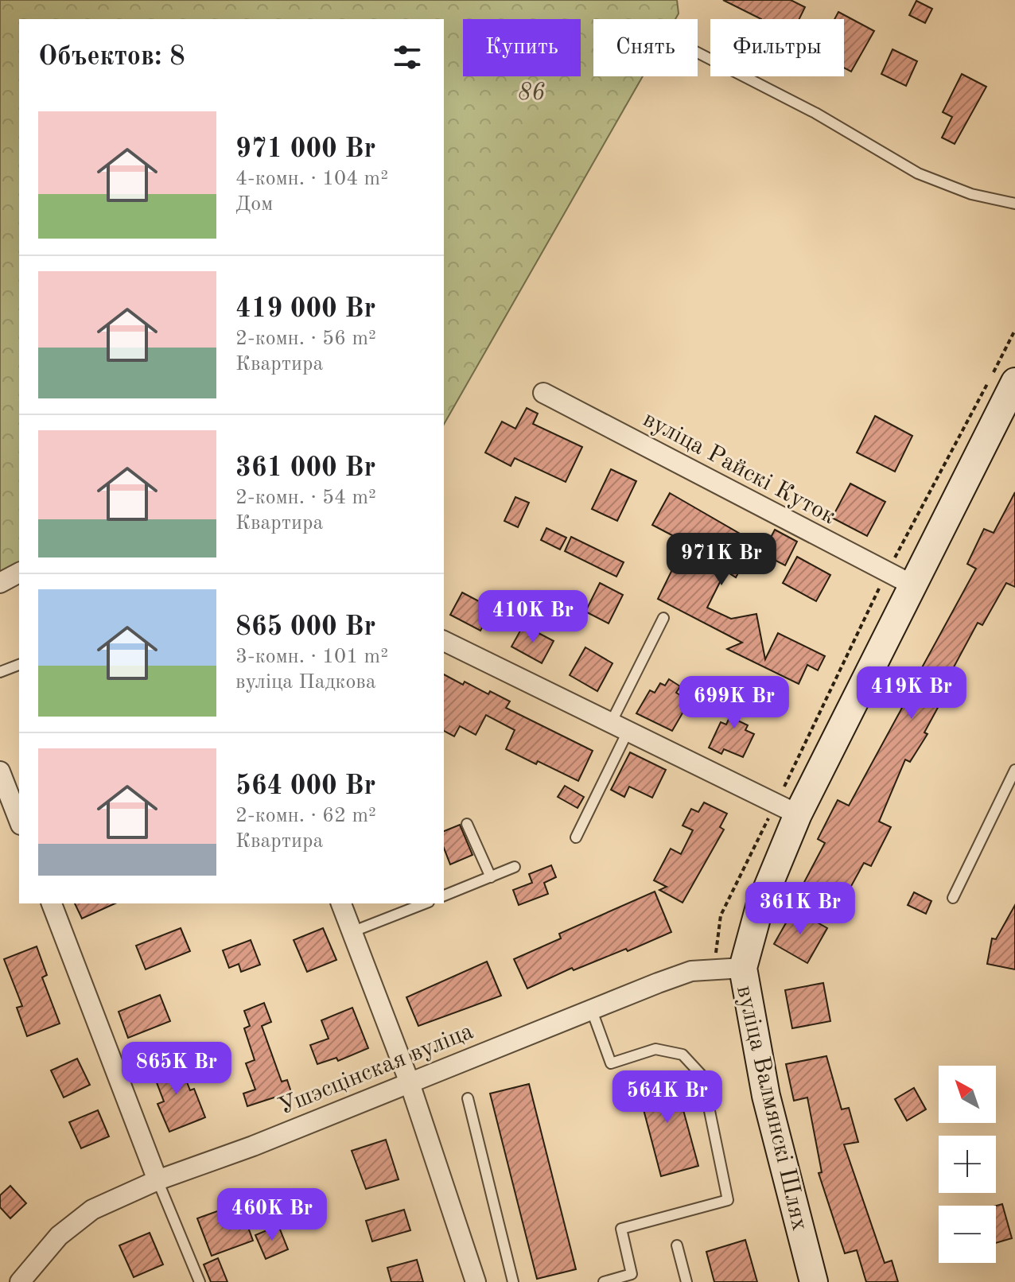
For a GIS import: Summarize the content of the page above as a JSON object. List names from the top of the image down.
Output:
{
  "streets": {
    "street": ["вуліца Райскі Куток", "Ушэсцінская вуліца", "вуліца Валмянскі Шлях"]
  },
  "crossings": [
    ["вуліца Райскі Куток", "вуліца Валмянскі Шлях"],
    ["Ушэсцінская вуліца", "вуліца Валмянскі Шлях"]
  ],
  "parks": ["86"],
  "north": "top left",
  "page": {
    "chip": ["Купить", "Снять", "Фильтры"],
    "heading": "Объектов: 8",
    "list": [
      {
        "name": "971 000 Br",
        "note": "4-комн. · 104 m² · Дом"
      },
      {
        "name": "419 000 Br",
        "note": "2-комн. · 56 m² · Квартира"
      },
      {
        "name": "361 000 Br",
        "note": "2-комн. · 54 m² · Квартира"
      },
      {
        "name": "865 000 Br",
        "note": "3-комн. · 101 m² · вуліца Падкова"
      },
      {
        "name": "564 000 Br",
        "note": "2-комн. · 62 m² · Квартира"
      }
    ],
    "price": [
      "971K Br",
      "410K Br",
      "419K Br",
      "699K Br",
      "361K Br",
      "865K Br",
      "564K Br",
      "460K Br"
    ],
    "map_buttons": ["+", "−"]
  }
}
